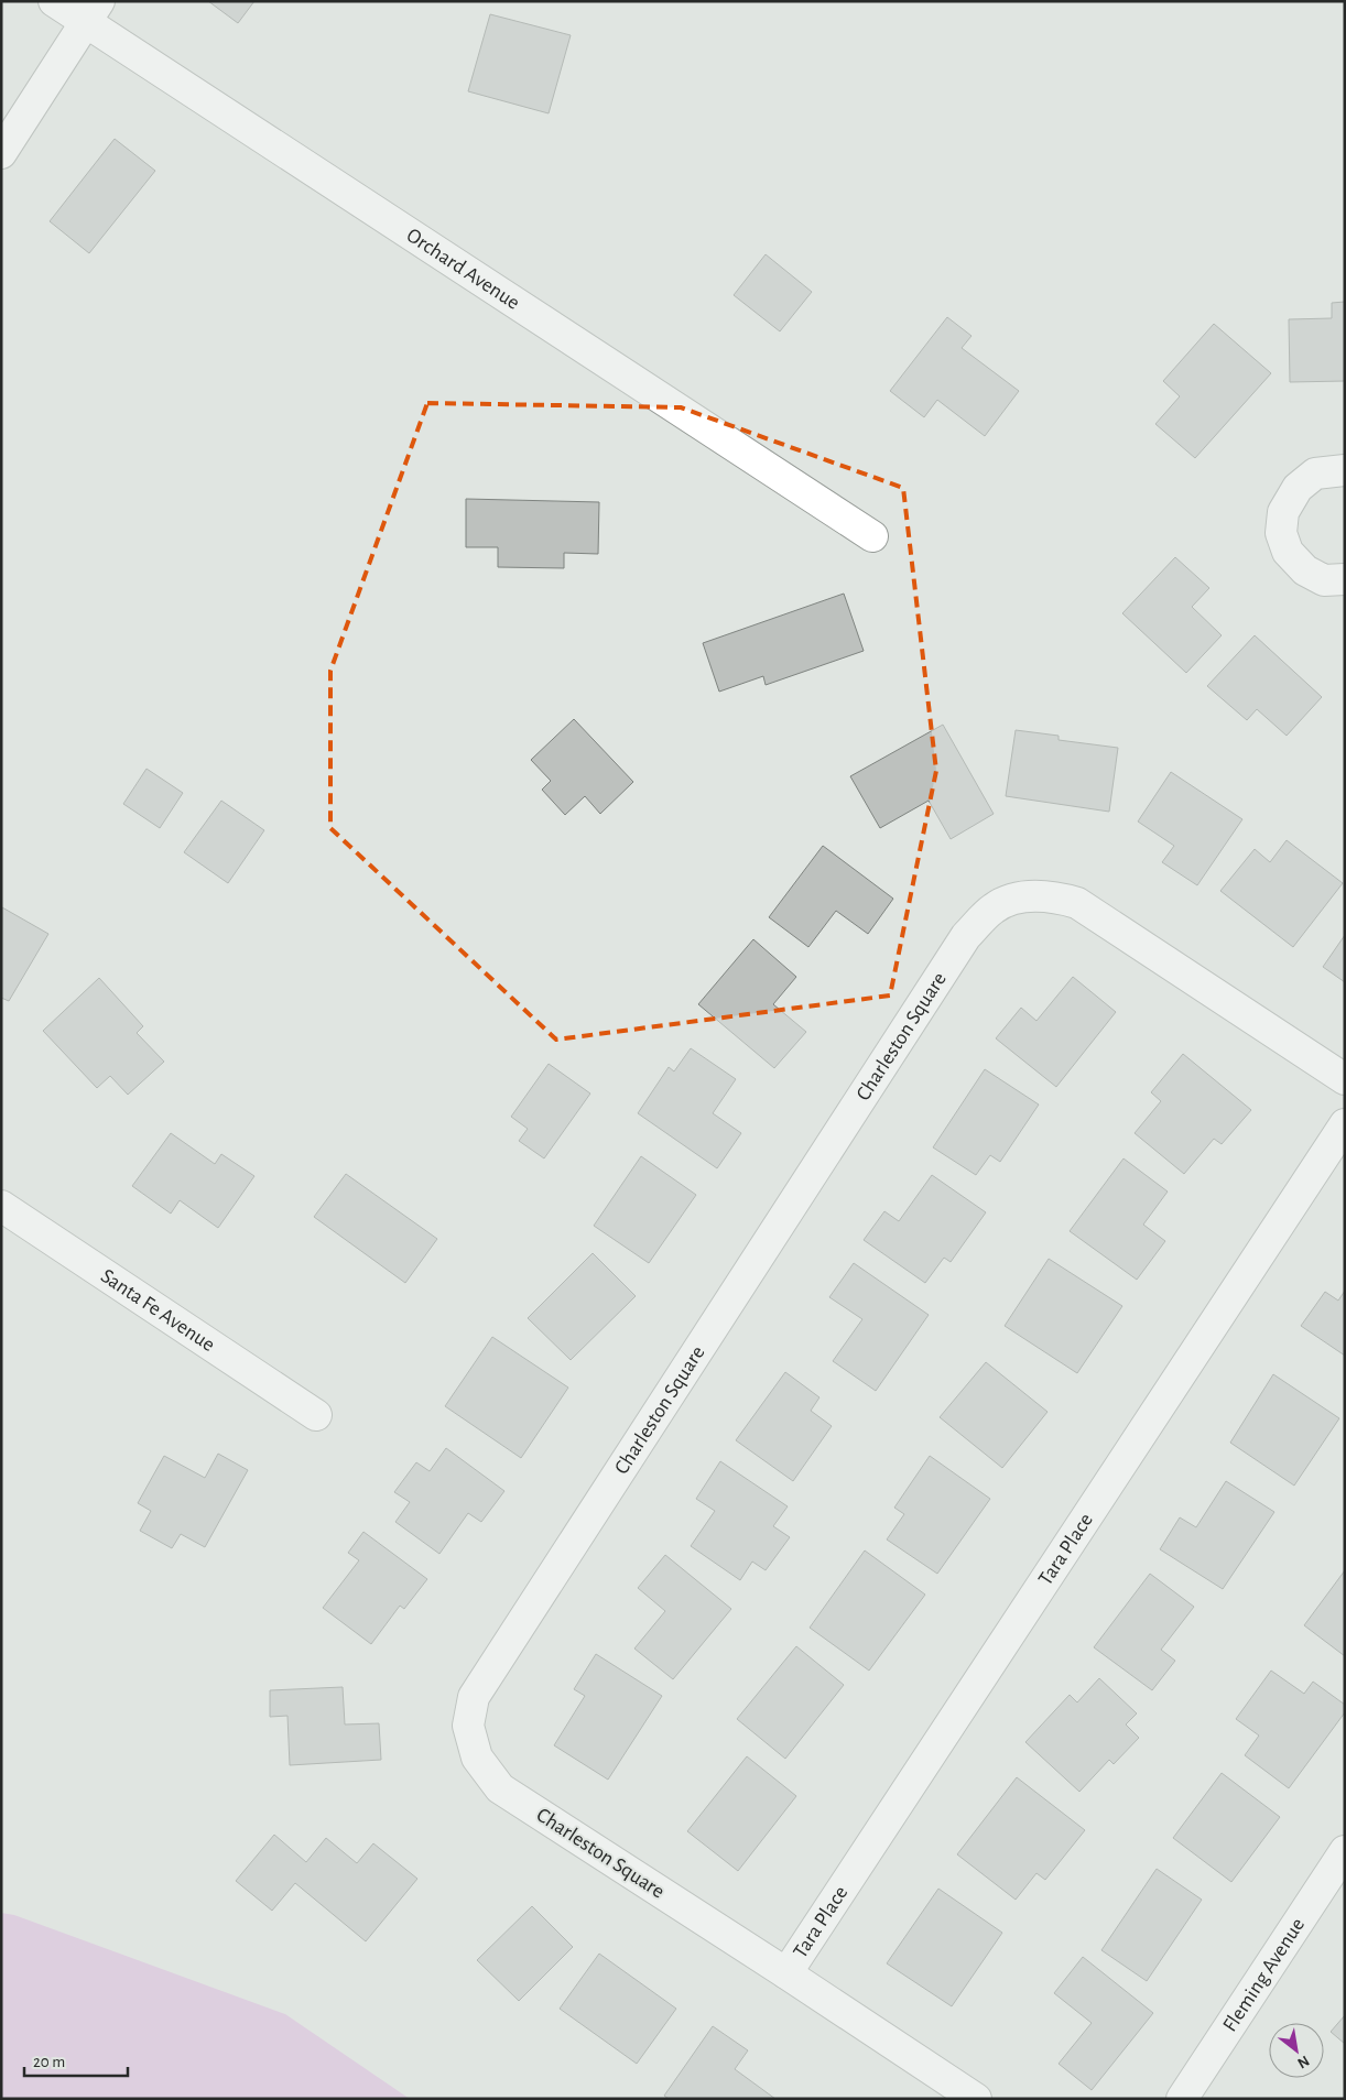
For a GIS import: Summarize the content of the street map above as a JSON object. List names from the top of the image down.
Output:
{
  "streets": {
    "street": [
      "Orchard Avenue",
      "Charleston Square",
      "Santa Fe Avenue",
      "Tara Place",
      "Fleming Avenue"
    ]
  },
  "crossings": [
    ["Charleston Square", "Tara Place"]
  ],
  "scale_bar": "20 m",
  "north": "bottom right"
}
